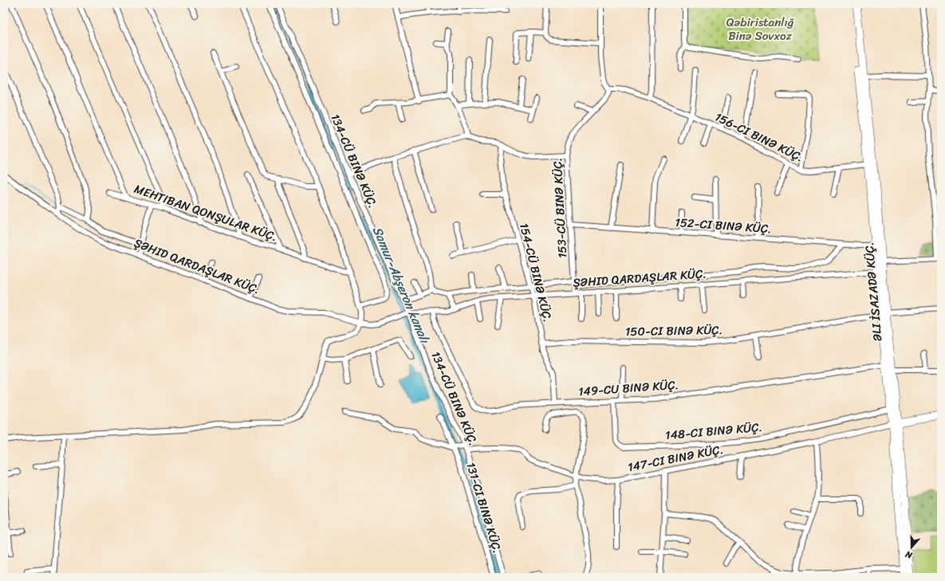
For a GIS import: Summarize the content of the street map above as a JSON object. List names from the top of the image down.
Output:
{
  "streets": {
    "main road": ["ƏLI İSAZADƏ KÜÇ."],
    "street": [
      "134-CÜ BINƏ KÜÇ.",
      "153-CÜ BINƏ KÜÇ.",
      "MEHTIBAN QONŞULAR KÜÇ.",
      "152-CI BINƏ KÜÇ.",
      "ŞƏHID QARDAŞLAR KÜÇ.",
      "154-CÜ BINƏ KÜÇ.",
      "150-CI BINƏ KÜÇ.",
      "149-CU BINƏ KÜÇ.",
      "148-CI BINƏ KÜÇ.",
      "147-CI BINƏ KÜÇ.",
      "131-CI BINƏ KÜÇ."
    ]
  },
  "crossings": [
    ["134-CÜ BINƏ KÜÇ.", "ŞƏHID QARDAŞLAR KÜÇ."],
    ["134-CÜ BINƏ KÜÇ.", "147-CI BINƏ KÜÇ."],
    ["153-CÜ BINƏ KÜÇ.", "152-CI BINƏ KÜÇ."],
    ["153-CÜ BINƏ KÜÇ.", "ŞƏHID QARDAŞLAR KÜÇ."],
    ["152-CI BINƏ KÜÇ.", "ƏLI İSAZADƏ KÜÇ."],
    ["ŞƏHID QARDAŞLAR KÜÇ.", "154-CÜ BINƏ KÜÇ."],
    ["ŞƏHID QARDAŞLAR KÜÇ.", "ƏLI İSAZADƏ KÜÇ."],
    ["ŞƏHID QARDAŞLAR KÜÇ.", "149-CU BINƏ KÜÇ."],
    ["154-CÜ BINƏ KÜÇ.", "150-CI BINƏ KÜÇ."],
    ["154-CÜ BINƏ KÜÇ.", "149-CU BINƏ KÜÇ."],
    ["ƏLI İSAZADƏ KÜÇ.", "150-CI BINƏ KÜÇ."],
    ["ƏLI İSAZADƏ KÜÇ.", "149-CU BINƏ KÜÇ."],
    ["ƏLI İSAZADƏ KÜÇ.", "148-CI BINƏ KÜÇ."],
    ["ƏLI İSAZADƏ KÜÇ.", "147-CI BINƏ KÜÇ."],
    ["149-CU BINƏ KÜÇ.", "148-CI BINƏ KÜÇ."],
    ["147-CI BINƏ KÜÇ.", "131-CI BINƏ KÜÇ."]
  ],
  "water": ["Samur-Abşeron kanalı"],
  "parks": ["Qəbiristanlığ Binə Sovxoz"],
  "north": "bottom"
}
